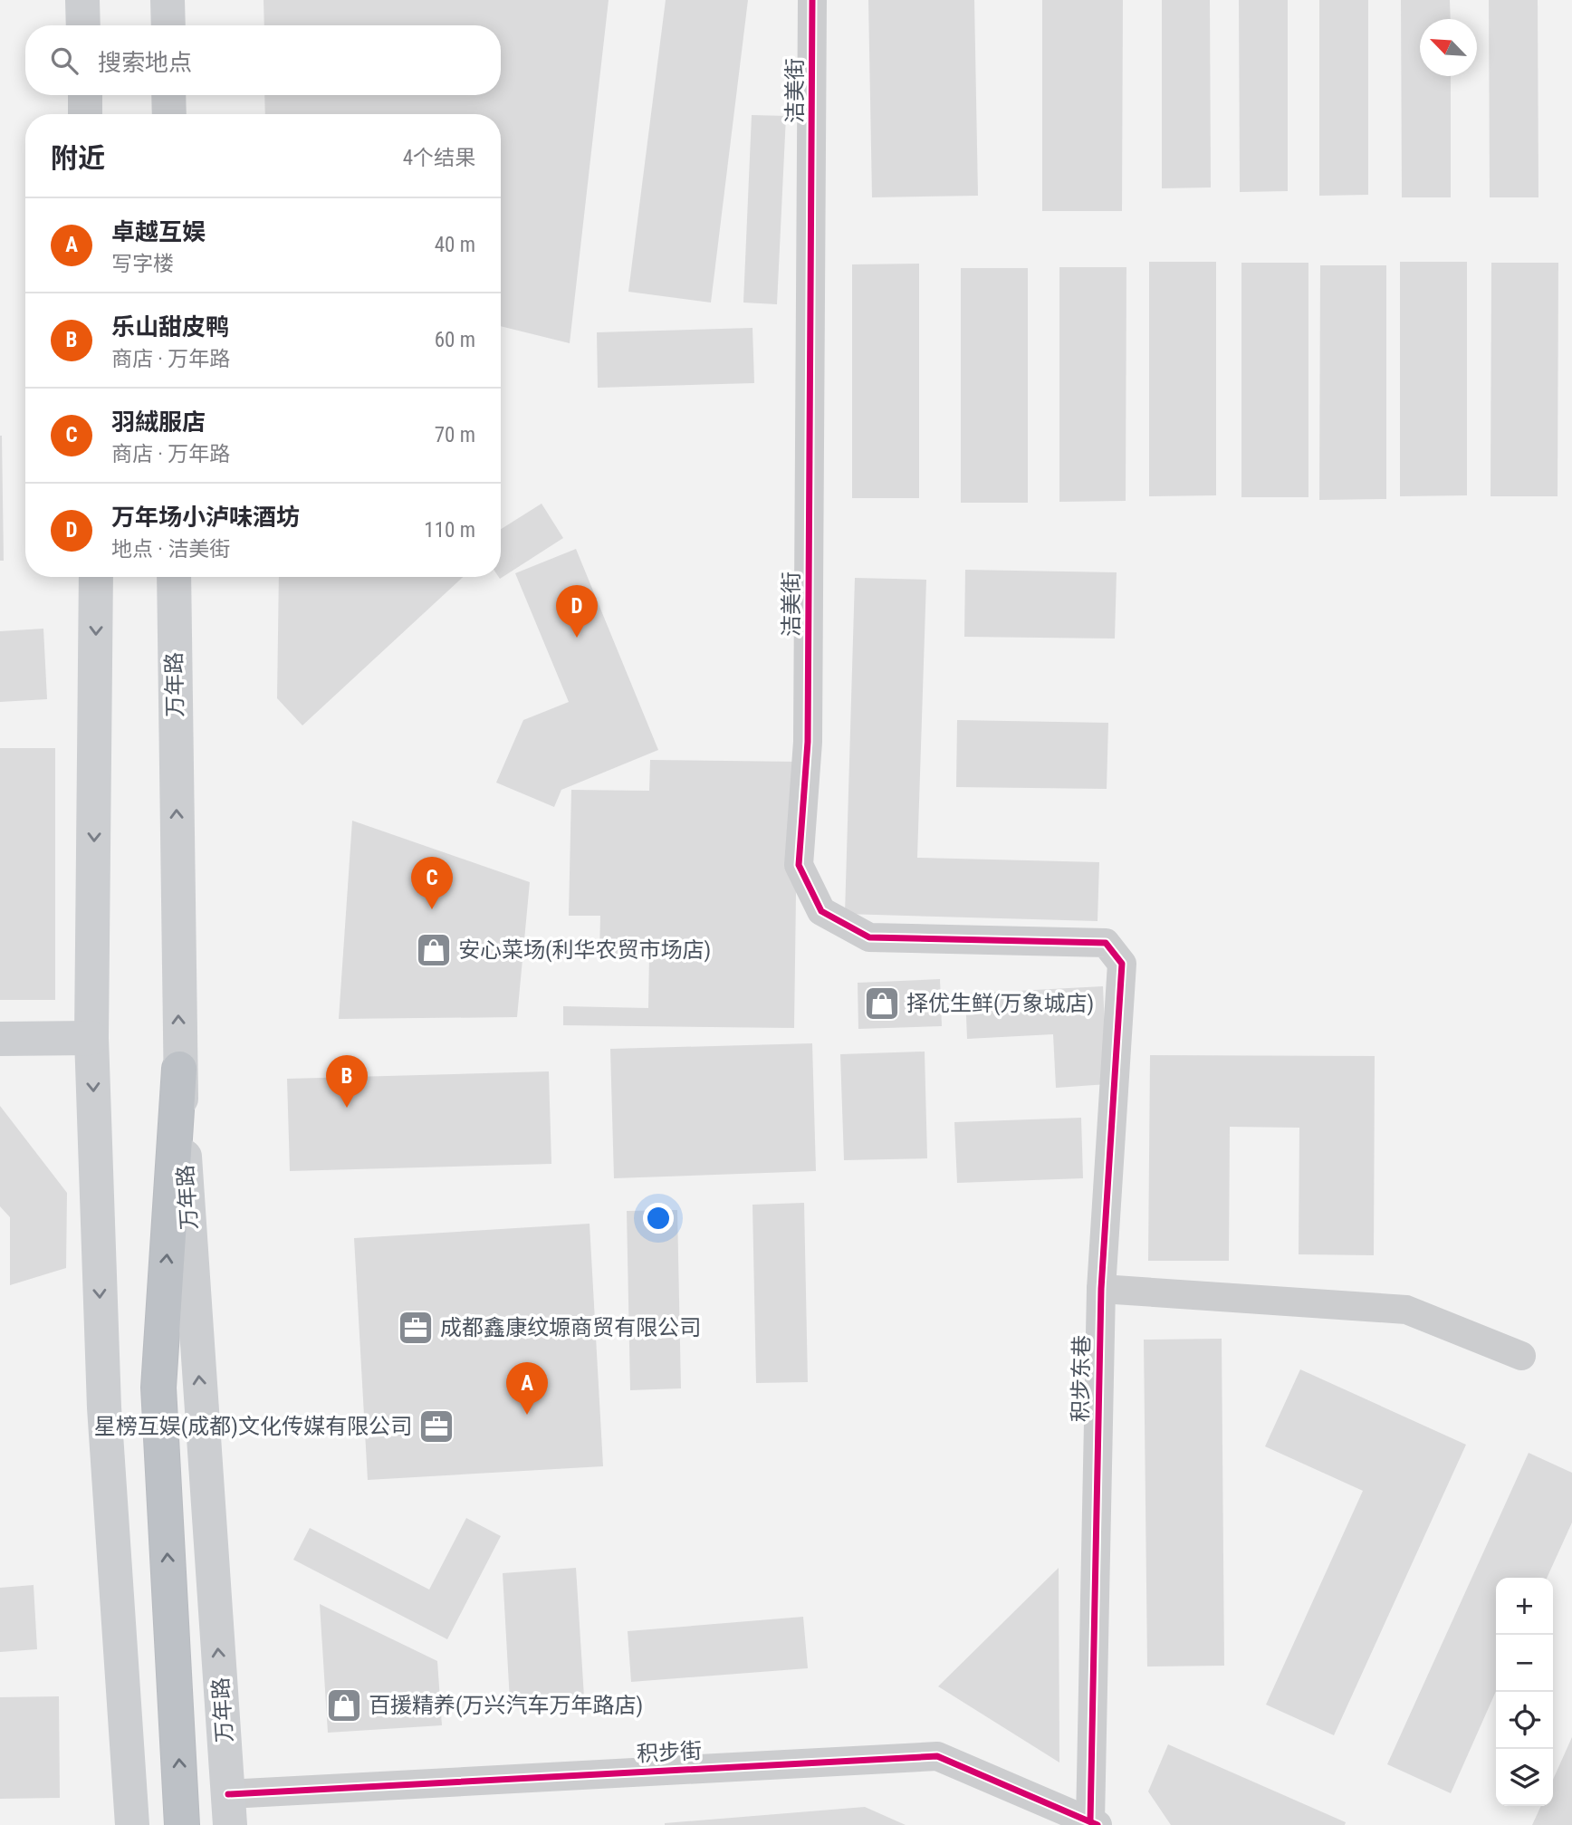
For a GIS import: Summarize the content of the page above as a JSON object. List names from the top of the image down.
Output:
{
  "streets": {
    "main road": ["万年路"],
    "street": ["洁美街", "积步东巷", "积步街"]
  },
  "crossings": [
    ["洁美街", "积步东巷"],
    ["万年路", "积步街"],
    ["积步东巷", "积步街"]
  ],
  "places": {
    "shop": ["安心菜场(利华农贸市场店)", "择优生鲜(万象城店)", "百援精养(万兴汽车万年路店)"],
    "office": ["成都鑫康纹塬商贸有限公司", "星榜互娱(成都)文化传媒有限公司"]
  },
  "north": "top left",
  "page": {
    "search": "搜索地点",
    "heading": ["附近", "4个结果"],
    "list": [
      {
        "mark": "A",
        "name": "卓越互娱",
        "note": "写字楼",
        "value": "40 m"
      },
      {
        "mark": "B",
        "name": "乐山甜皮鸭",
        "note": "商店 · 万年路",
        "value": "60 m"
      },
      {
        "mark": "C",
        "name": "羽絨服店",
        "note": "商店 · 万年路",
        "value": "70 m"
      },
      {
        "mark": "D",
        "name": "万年场小泸味酒坊",
        "note": "地点 · 洁美街",
        "value": "110 m"
      }
    ],
    "pins": [
      "D",
      "C",
      "B",
      "A"
    ],
    "map_buttons": ["+", "−"]
  }
}
